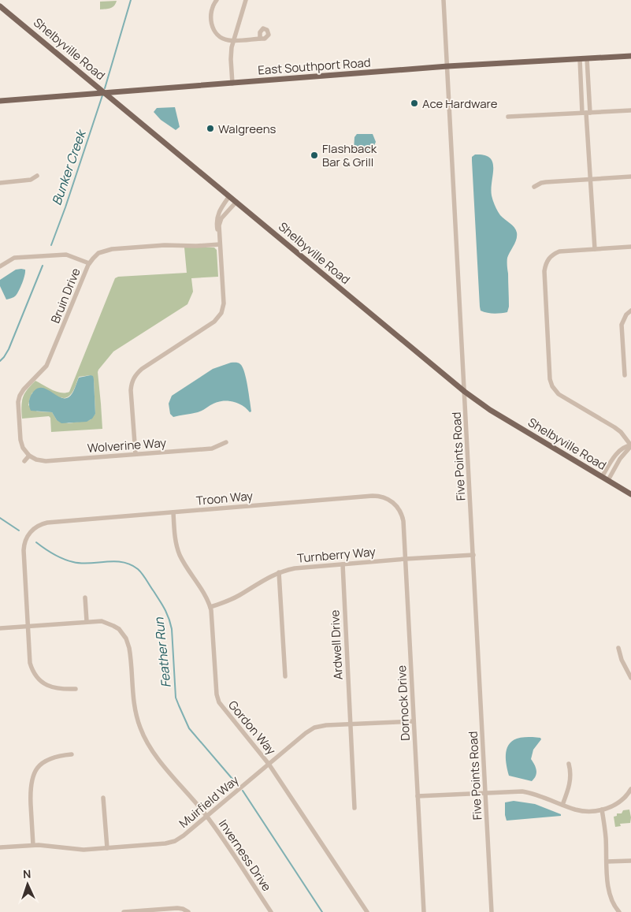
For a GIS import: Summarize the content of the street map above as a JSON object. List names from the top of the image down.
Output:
{
  "streets": {
    "main road": ["Shelbyville Road", "East Southport Road"],
    "street": [
      "Bruin Drive",
      "Wolverine Way",
      "Five Points Road",
      "Troon Way",
      "Turnberry Way",
      "Ardwell Drive",
      "Dornock Drive",
      "Gordon Way",
      "Muirfield Way",
      "Inverness Drive"
    ]
  },
  "crossings": [
    ["Shelbyville Road", "East Southport Road"],
    ["Shelbyville Road", "Five Points Road"],
    ["East Southport Road", "Five Points Road"],
    ["Bruin Drive", "Wolverine Way"],
    ["Five Points Road", "Turnberry Way"],
    ["Troon Way", "Dornock Drive"],
    ["Troon Way", "Gordon Way"],
    ["Turnberry Way", "Ardwell Drive"],
    ["Turnberry Way", "Dornock Drive"],
    ["Turnberry Way", "Gordon Way"],
    ["Ardwell Drive", "Muirfield Way"],
    ["Dornock Drive", "Muirfield Way"],
    ["Gordon Way", "Muirfield Way"],
    ["Muirfield Way", "Inverness Drive"]
  ],
  "water": ["Bunker Creek", "Feather Run"],
  "places": ["Ace Hardware", "Walgreens", "Flashback Bar & Grill"],
  "north": "top"
}
